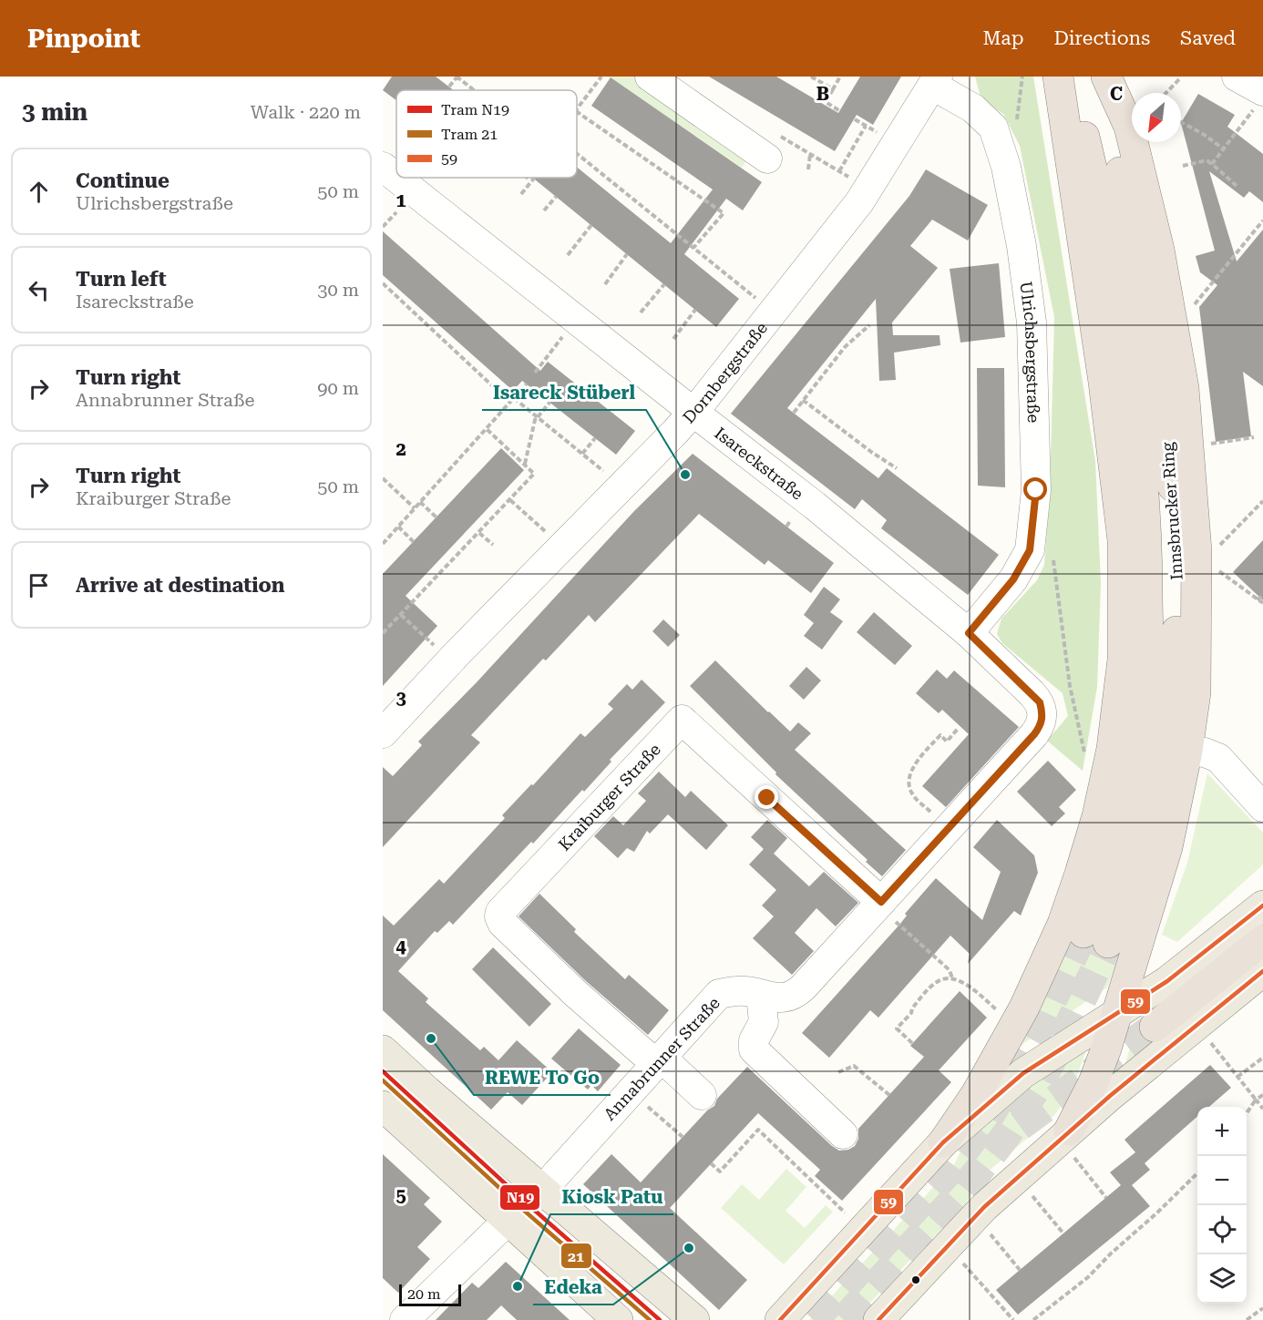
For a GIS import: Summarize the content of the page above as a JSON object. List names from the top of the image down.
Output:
{
  "streets": {
    "highway": ["Innsbrucker Ring"],
    "street": [
      "Ulrichsbergstraße",
      "Dornbergstraße",
      "Isareckstraße",
      "Kraiburger Straße",
      "Annabrunner Straße"
    ]
  },
  "crossings": [
    ["Ulrichsbergstraße", "Dornbergstraße"],
    ["Ulrichsbergstraße", "Isareckstraße"],
    ["Dornbergstraße", "Isareckstraße"],
    ["Isareckstraße", "Annabrunner Straße"],
    ["Kraiburger Straße", "Annabrunner Straße"]
  ],
  "places": [
    "Isareck Stüberl",
    "REWE To Go",
    "Edeka",
    "Kiosk Patu"
  ],
  "lines": ["transit line 59", "tram line N19", "tram line 21"],
  "legend": ["Tram N19", "Tram 21", "59"],
  "scale_bar": "20 m",
  "north": "bottom left",
  "page": {
    "header": "Pinpoint",
    "nav": ["Map", "Directions", "Saved"],
    "heading": ["3 min", "Walk · 220 m"],
    "list": [
      ["Continue", "Ulrichsbergstraße", "50 m"],
      ["Turn left", "Isareckstraße", "30 m"],
      ["Turn right", "Annabrunner Straße", "90 m"],
      ["Turn right", "Kraiburger Straße", "50 m"],
      "Arrive at destination"
    ],
    "map_buttons": ["+", "−"],
    "scale": "20 m"
  },
  "grid": {
    "columns": ["B", "C"],
    "rows": [
      "1",
      "2",
      "3",
      "4",
      "5"
    ]
  }
}
